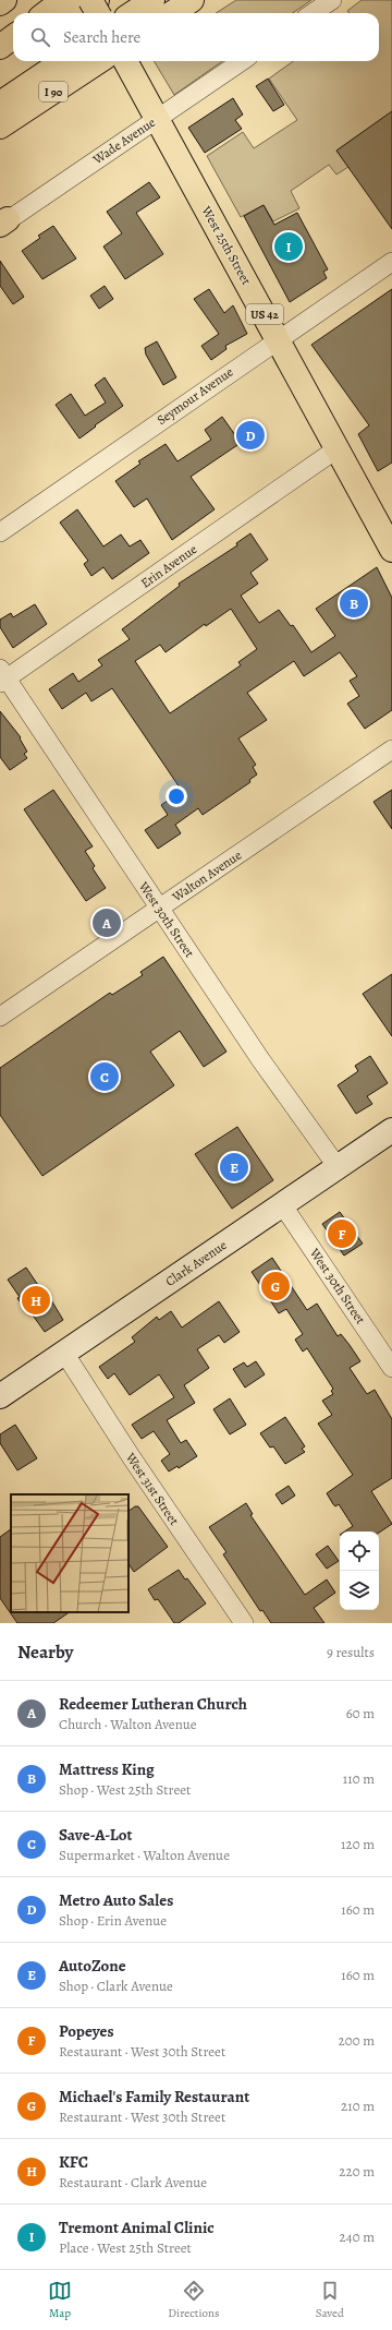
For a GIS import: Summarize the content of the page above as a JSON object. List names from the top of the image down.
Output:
{
  "streets": {
    "main road": ["I 90", "West 25th Street", "US 42"],
    "street": [
      "Wade Avenue",
      "Seymour Avenue",
      "Erin Avenue",
      "Walton Avenue",
      "West 30th Street",
      "Clark Avenue",
      "West 31st Street"
    ]
  },
  "crossings": [
    ["Wade Avenue", "West 25th Street"],
    ["West 25th Street", "Seymour Avenue"],
    ["West 25th Street", "Erin Avenue"],
    ["Erin Avenue", "West 30th Street"],
    ["Walton Avenue", "West 30th Street"],
    ["West 30th Street", "Clark Avenue"],
    ["Clark Avenue", "West 31st Street"]
  ],
  "page": {
    "search": "Search here",
    "pins": [
      "I",
      "D",
      "B",
      "A",
      "C",
      "E",
      "F",
      "G",
      "H"
    ],
    "heading": ["Nearby", "9 results"],
    "list": [
      {
        "mark": "A",
        "name": "Redeemer Lutheran Church",
        "note": "Church · Walton Avenue",
        "value": "60 m"
      },
      {
        "mark": "B",
        "name": "Mattress King",
        "note": "Shop · West 25th Street",
        "value": "110 m"
      },
      {
        "mark": "C",
        "name": "Save-A-Lot",
        "note": "Supermarket · Walton Avenue",
        "value": "120 m"
      },
      {
        "mark": "D",
        "name": "Metro Auto Sales",
        "note": "Shop · Erin Avenue",
        "value": "160 m"
      },
      {
        "mark": "E",
        "name": "AutoZone",
        "note": "Shop · Clark Avenue",
        "value": "160 m"
      },
      {
        "mark": "F",
        "name": "Popeyes",
        "note": "Restaurant · West 30th Street",
        "value": "200 m"
      },
      {
        "mark": "G",
        "name": "Michael's Family Restaurant",
        "note": "Restaurant · West 30th Street",
        "value": "210 m"
      },
      {
        "mark": "H",
        "name": "KFC",
        "note": "Restaurant · Clark Avenue",
        "value": "220 m"
      },
      {
        "mark": "I",
        "name": "Tremont Animal Clinic",
        "note": "Place · West 25th Street",
        "value": "240 m"
      }
    ],
    "nav": ["Map", "Directions", "Saved"]
  }
}
